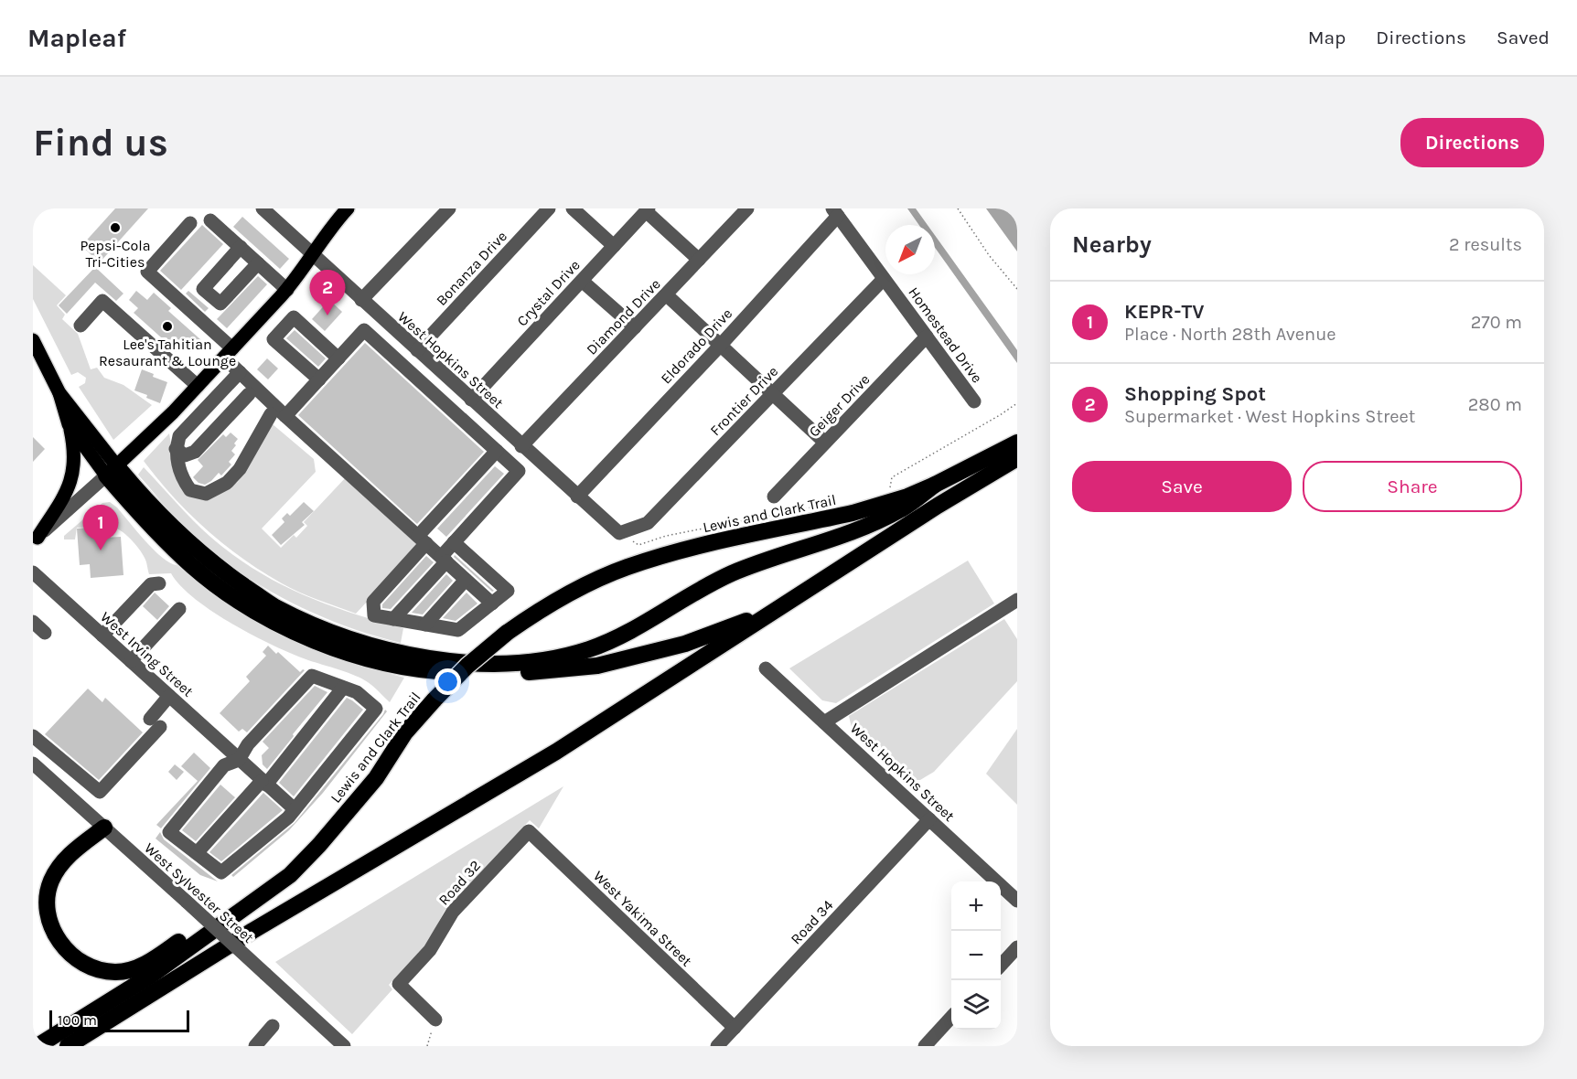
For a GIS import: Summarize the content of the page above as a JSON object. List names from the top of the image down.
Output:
{
  "streets": {
    "highway": ["Lewis and Clark Trail"],
    "street": [
      "Bonanza Drive",
      "Crystal Drive",
      "Diamond Drive",
      "Homestead Drive",
      "Eldorado Drive",
      "West Hopkins Street",
      "Frontier Drive",
      "Geiger Drive",
      "West Irving Street",
      "Road 32",
      "West Sylvester Street",
      "West Yakima Street",
      "Road 34"
    ]
  },
  "crossings": [
    ["Bonanza Drive", "West Hopkins Street"],
    ["Crystal Drive", "West Hopkins Street"],
    ["Diamond Drive", "West Hopkins Street"],
    ["Homestead Drive", "Eldorado Drive"],
    ["Homestead Drive", "Frontier Drive"],
    ["Homestead Drive", "Geiger Drive"],
    ["Eldorado Drive", "West Hopkins Street"],
    ["West Hopkins Street", "Frontier Drive"],
    ["West Hopkins Street", "Road 34"],
    ["Road 32", "West Yakima Street"],
    ["West Yakima Street", "Road 34"]
  ],
  "places": ["Pepsi-Cola Tri-Cities", "Lee's Tahitian Resaurant & Lounge"],
  "scale_bar": "100 m",
  "north": "bottom left",
  "page": {
    "header": "Mapleaf",
    "nav": ["Map", "Directions", "Saved"],
    "buttons": [
      "Directions",
      ["Save", "Share"]
    ],
    "title": "Find us",
    "heading": ["Nearby", "2 results"],
    "pins": ["2", "1"],
    "list": [
      {
        "mark": "1",
        "name": "KEPR-TV",
        "note": "Place · North 28th Avenue",
        "value": "270 m"
      },
      {
        "mark": "2",
        "name": "Shopping Spot",
        "note": "Supermarket · West Hopkins Street",
        "value": "280 m"
      }
    ],
    "map_buttons": ["+", "−"],
    "scale": "100 m"
  }
}
